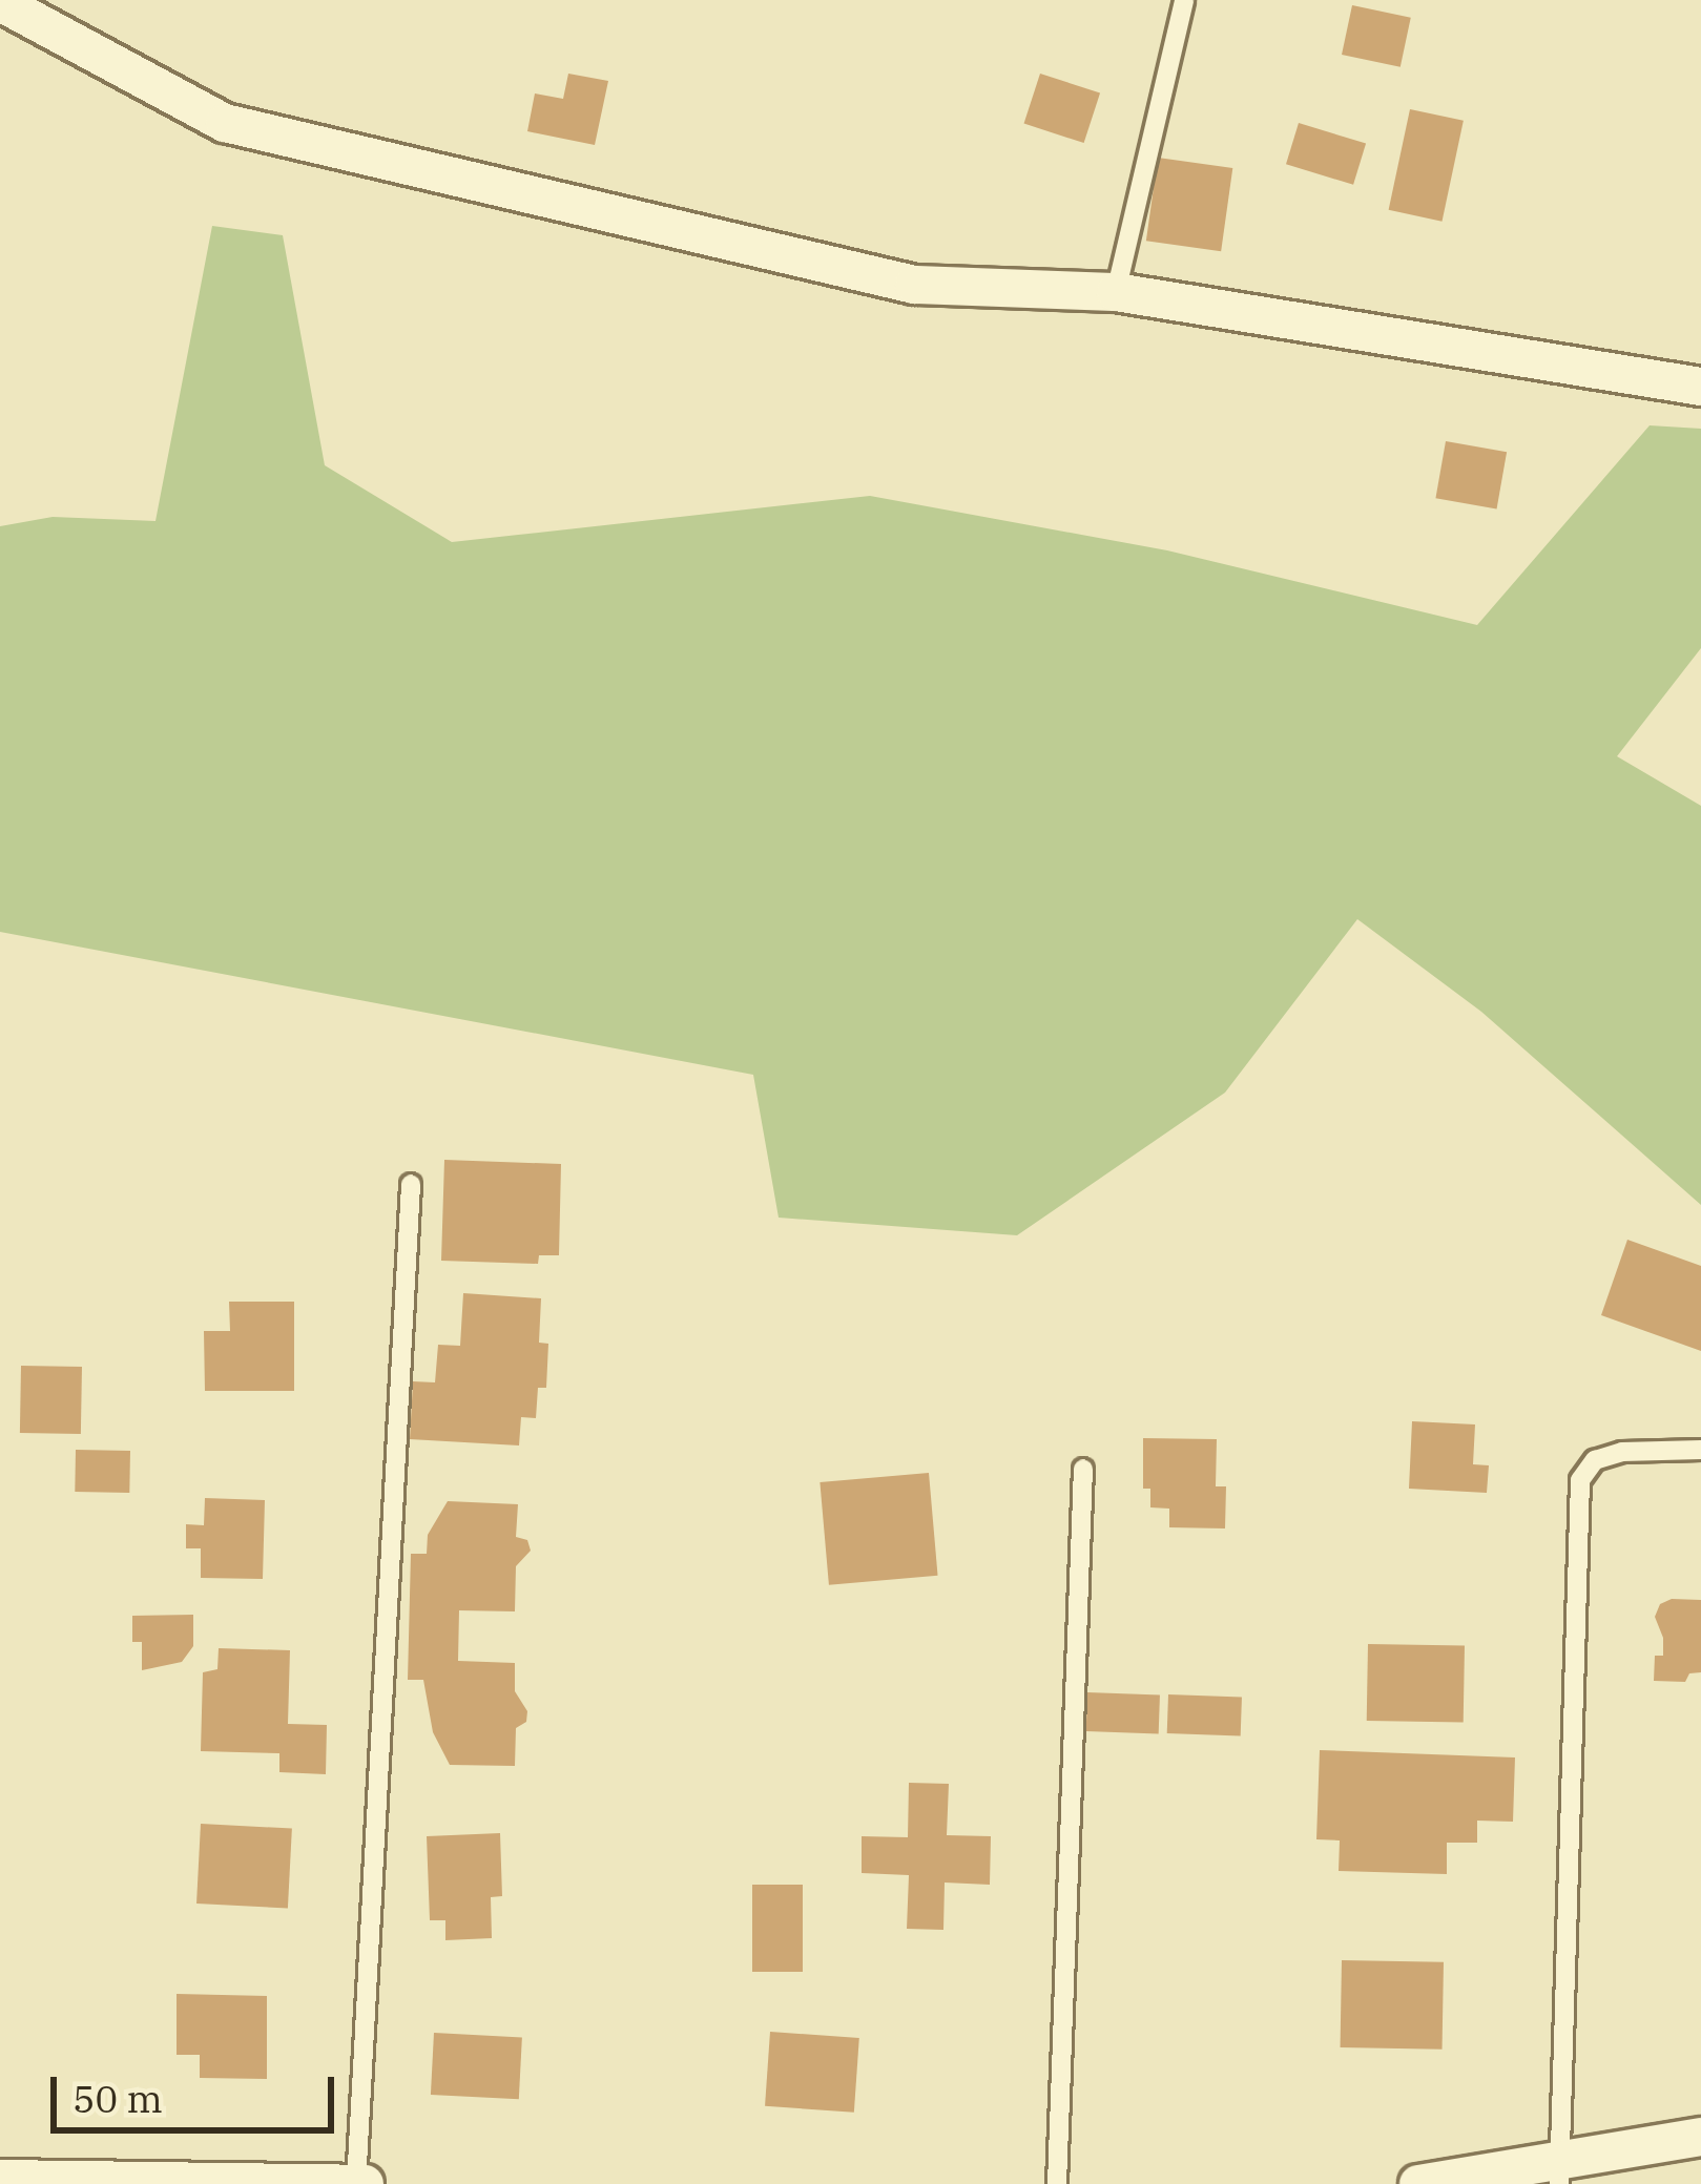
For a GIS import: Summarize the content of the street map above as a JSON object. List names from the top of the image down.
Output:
{
  "scale_bar": "50 m"
}
